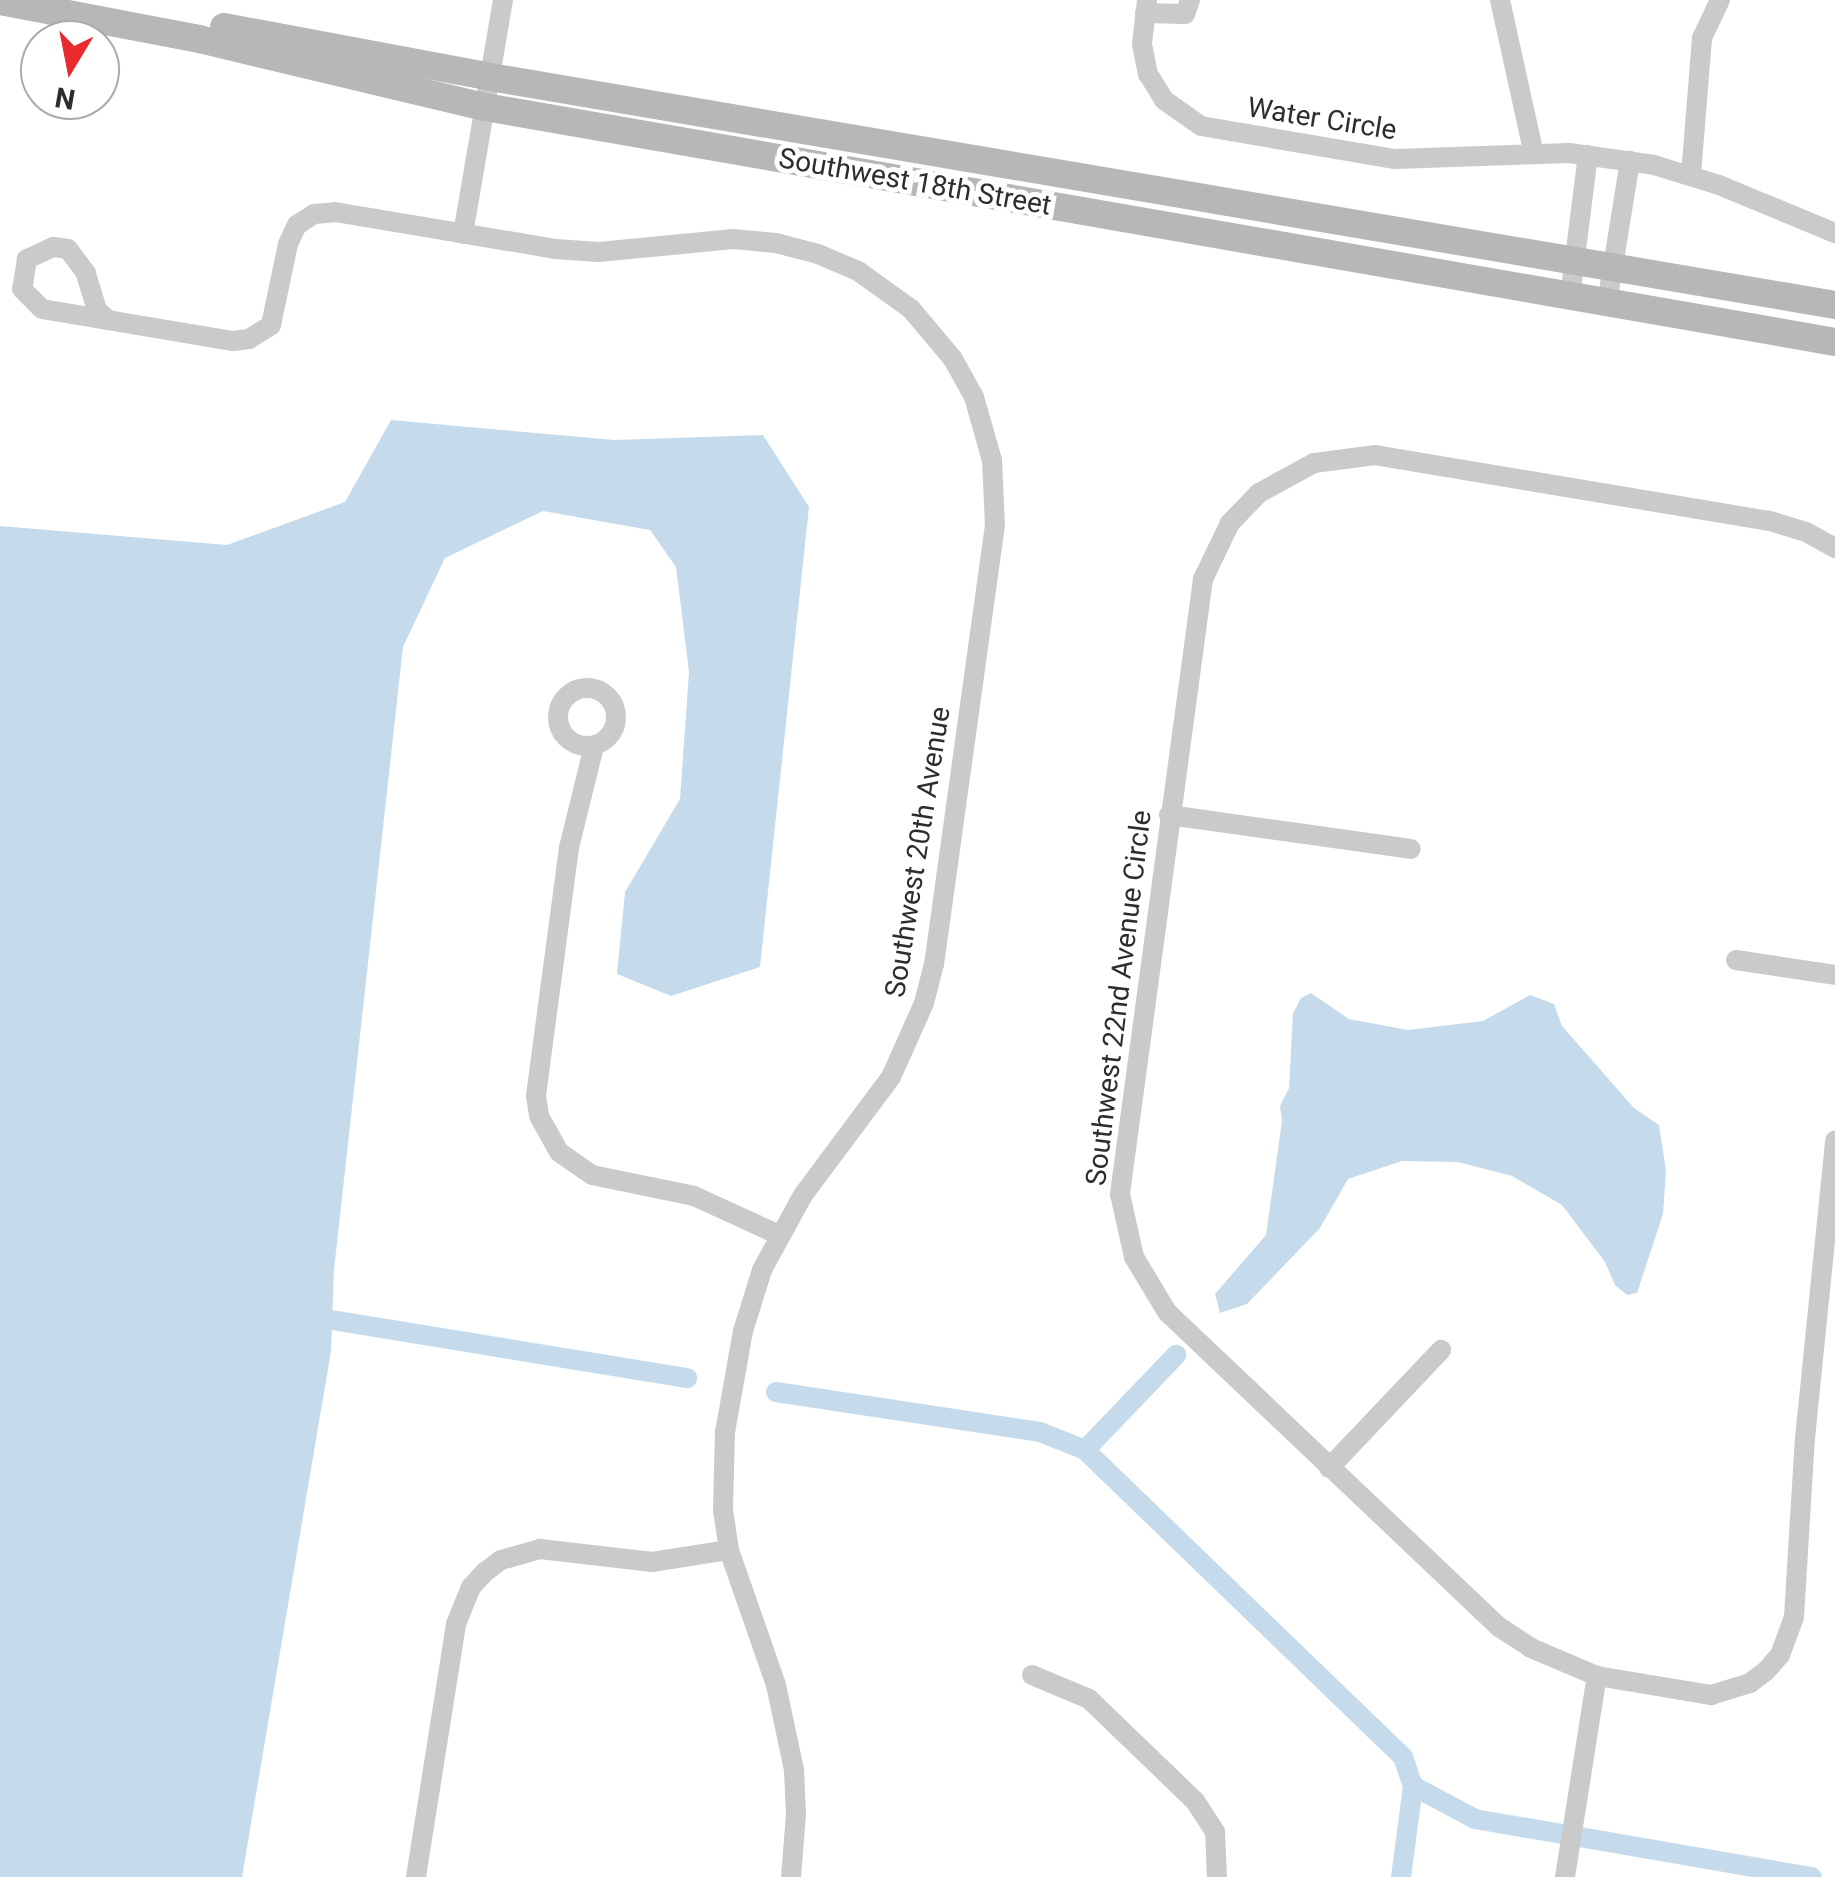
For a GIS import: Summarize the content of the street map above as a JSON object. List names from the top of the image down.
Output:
{
  "streets": {
    "main road": ["Southwest 18th Street"],
    "street": ["Water Circle", "Southwest 20th Avenue", "Southwest 22nd Avenue Circle"]
  },
  "north": "bottom"
}
